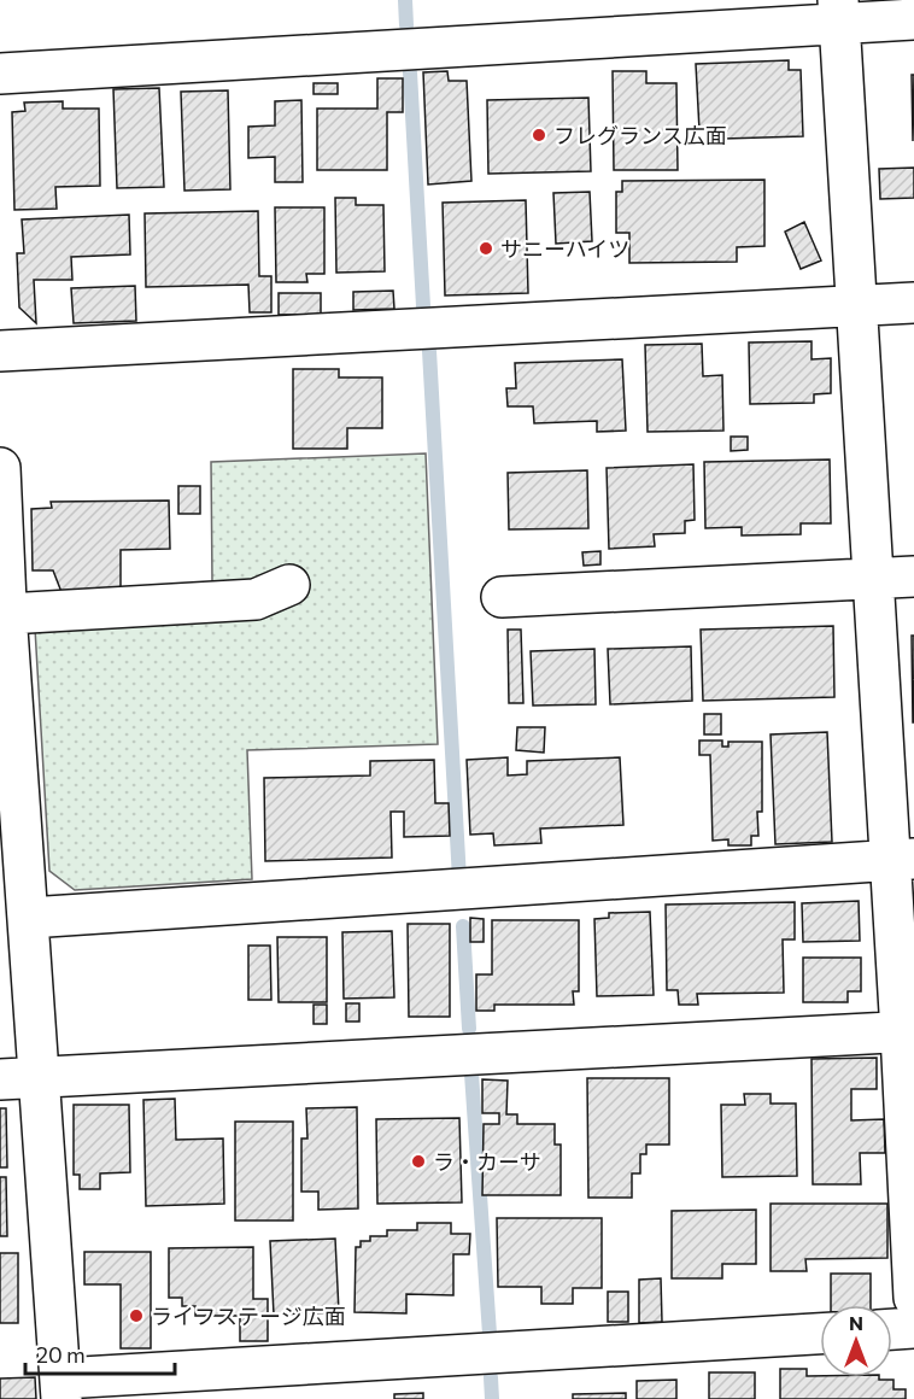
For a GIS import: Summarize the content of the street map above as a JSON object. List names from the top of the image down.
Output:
{
  "places": [
    "フレグランス広面",
    "サニーハイツ",
    "ラ・カーサ",
    "ライフステージ広面"
  ],
  "scale_bar": "20 m",
  "north": "top"
}
